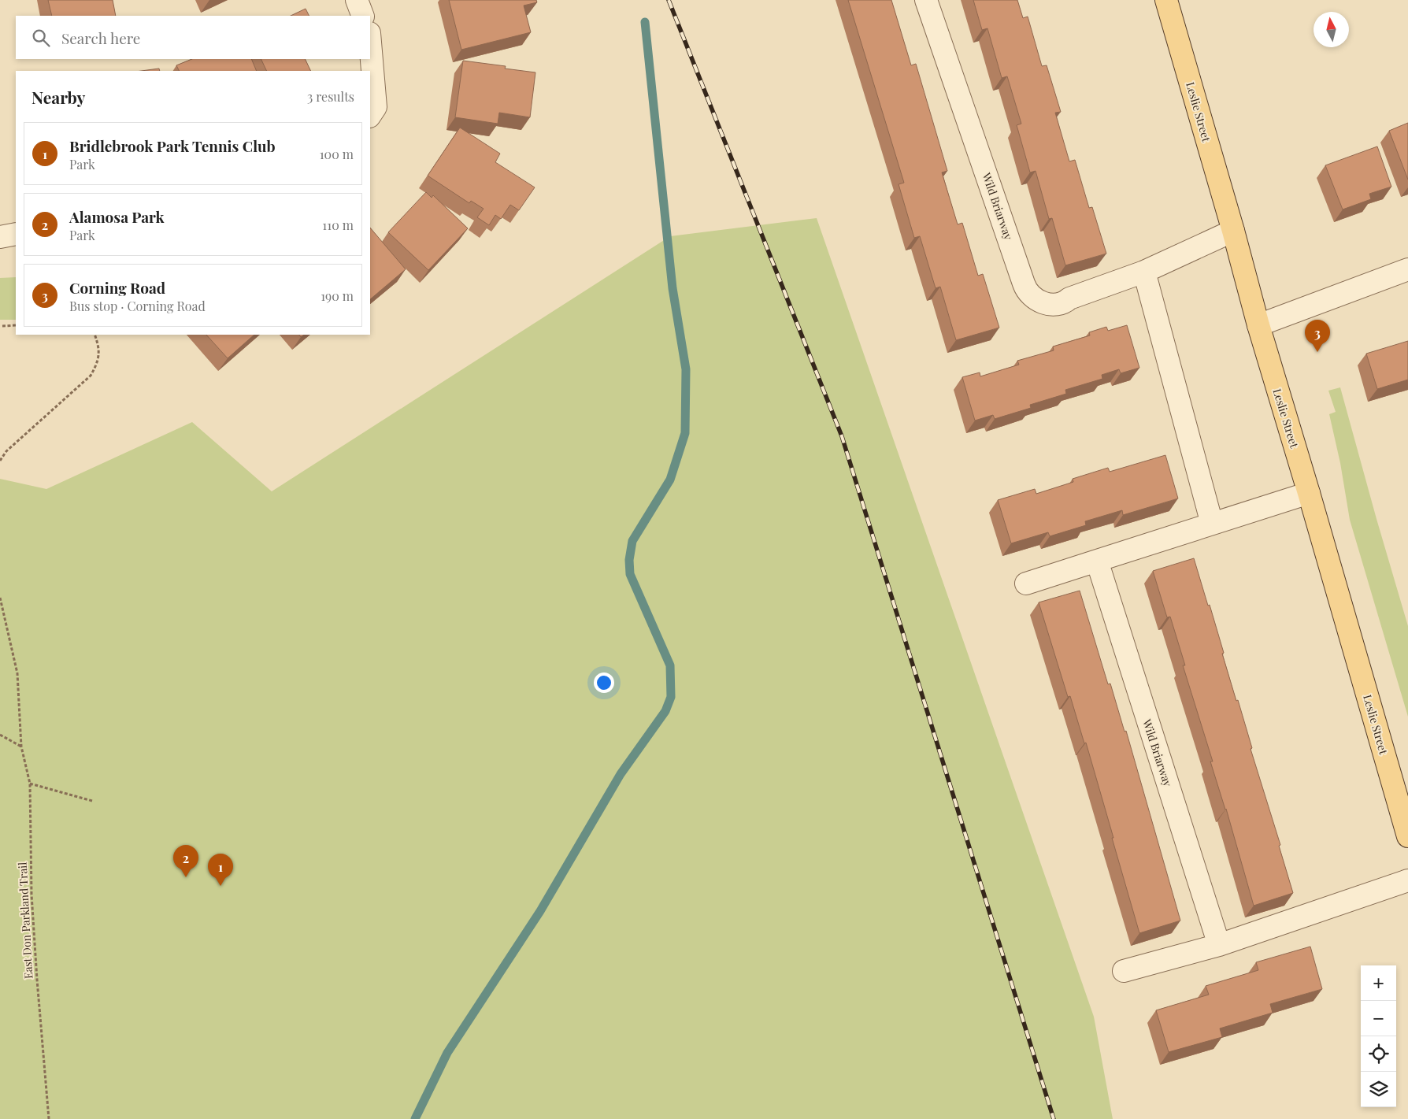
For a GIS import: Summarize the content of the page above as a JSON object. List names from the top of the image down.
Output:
{
  "streets": {
    "main road": ["Leslie Street"],
    "street": ["Wild Briarway"],
    "path": ["East Don Parkland Trail"]
  },
  "crossings": [
    ["Leslie Street", "Wild Briarway"]
  ],
  "north": "top",
  "page": {
    "search": "Search here",
    "heading": ["Nearby", "3 results"],
    "list": [
      {
        "mark": "1",
        "name": "Bridlebrook Park Tennis Club",
        "note": "Park",
        "value": "100 m"
      },
      {
        "mark": "2",
        "name": "Alamosa Park",
        "note": "Park",
        "value": "110 m"
      },
      {
        "mark": "3",
        "name": "Corning Road",
        "note": "Bus stop · Corning Road",
        "value": "190 m"
      }
    ],
    "pins": ["3", "2", "1"],
    "map_buttons": ["+", "−"]
  }
}
